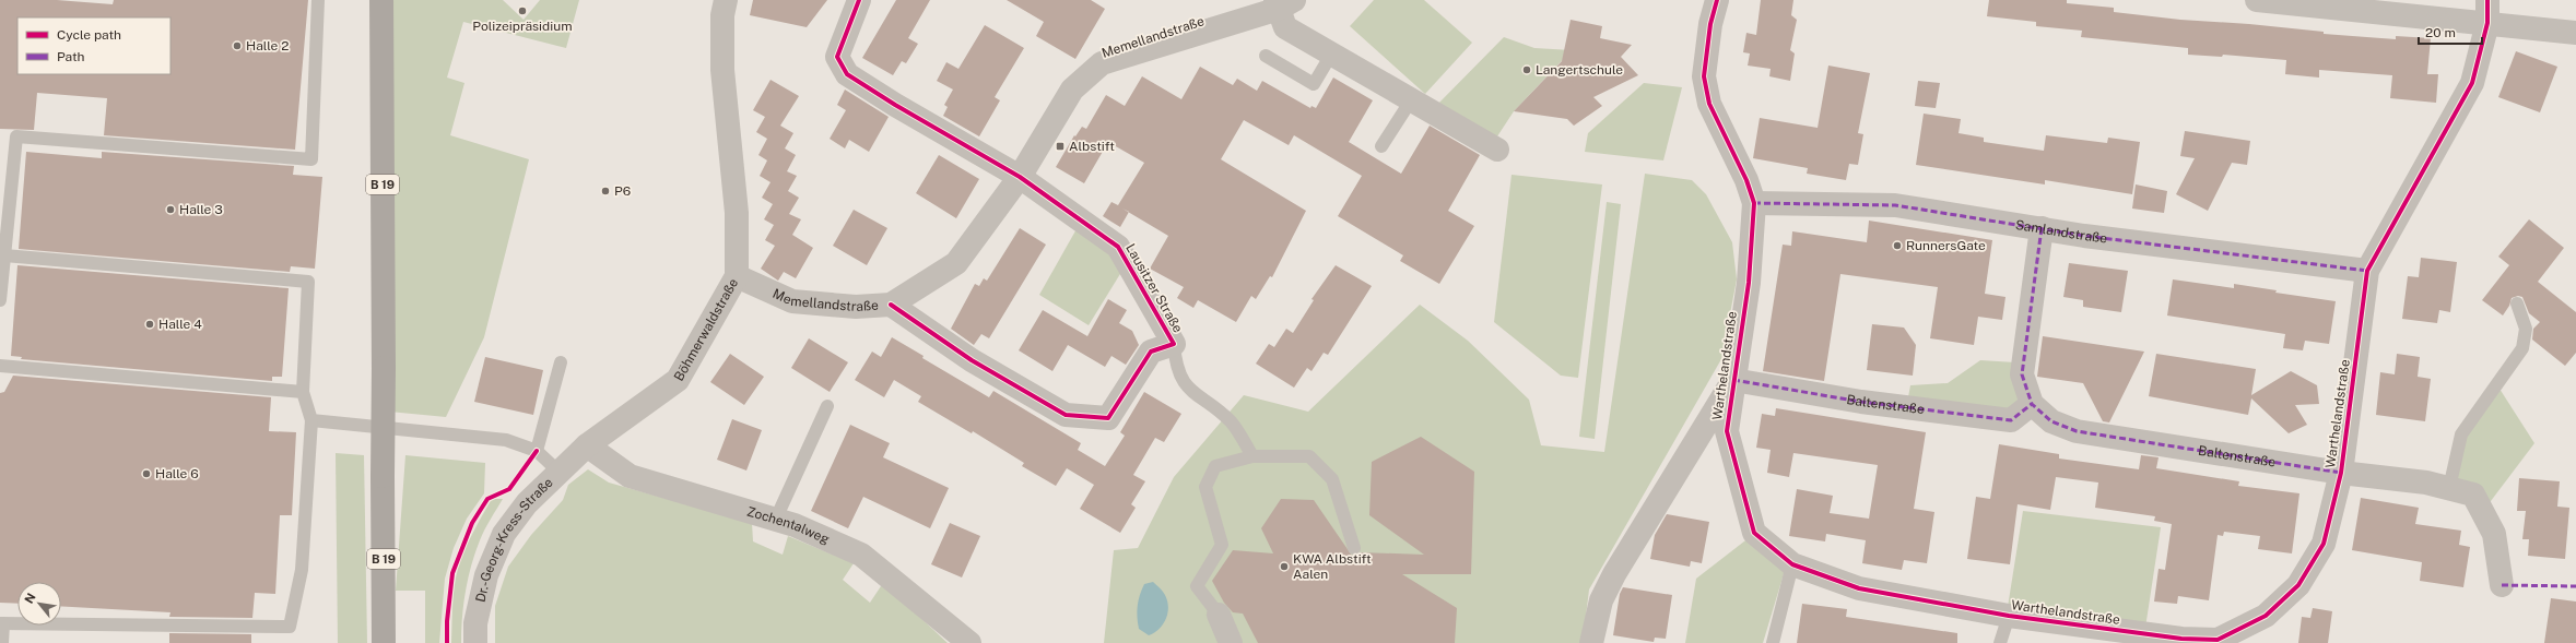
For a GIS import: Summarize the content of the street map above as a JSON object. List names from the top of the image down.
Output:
{
  "streets": {
    "highway": ["B 19"],
    "street": [
      "Memellandstraße",
      "Samlandstraße",
      "Lausitzer Straße",
      "Böhmerwaldstraße",
      "Warthelandstraße",
      "Baltenstraße",
      "Zochentalweg",
      "Dr.-Georg-Kress-Straße"
    ]
  },
  "crossings": [
    ["Memellandstraße", "Lausitzer Straße"],
    ["Memellandstraße", "Böhmerwaldstraße"],
    ["Samlandstraße", "Warthelandstraße"],
    ["Samlandstraße", "Baltenstraße"],
    ["Böhmerwaldstraße", "Zochentalweg"],
    ["Böhmerwaldstraße", "Dr.-Georg-Kress-Straße"],
    ["Warthelandstraße", "Baltenstraße"]
  ],
  "places": {
    "other": [
      "Polizeipräsidium",
      "Halle 2",
      "Langertschule",
      "P6",
      "Halle 3",
      "RunnersGate",
      "Halle 4",
      "Halle 6",
      "KWA Albstift Aalen"
    ],
    "transit": ["Albstift"]
  },
  "legend": ["Cycle path", "Path"],
  "scale_bar": "20 m",
  "north": "top left"
}
